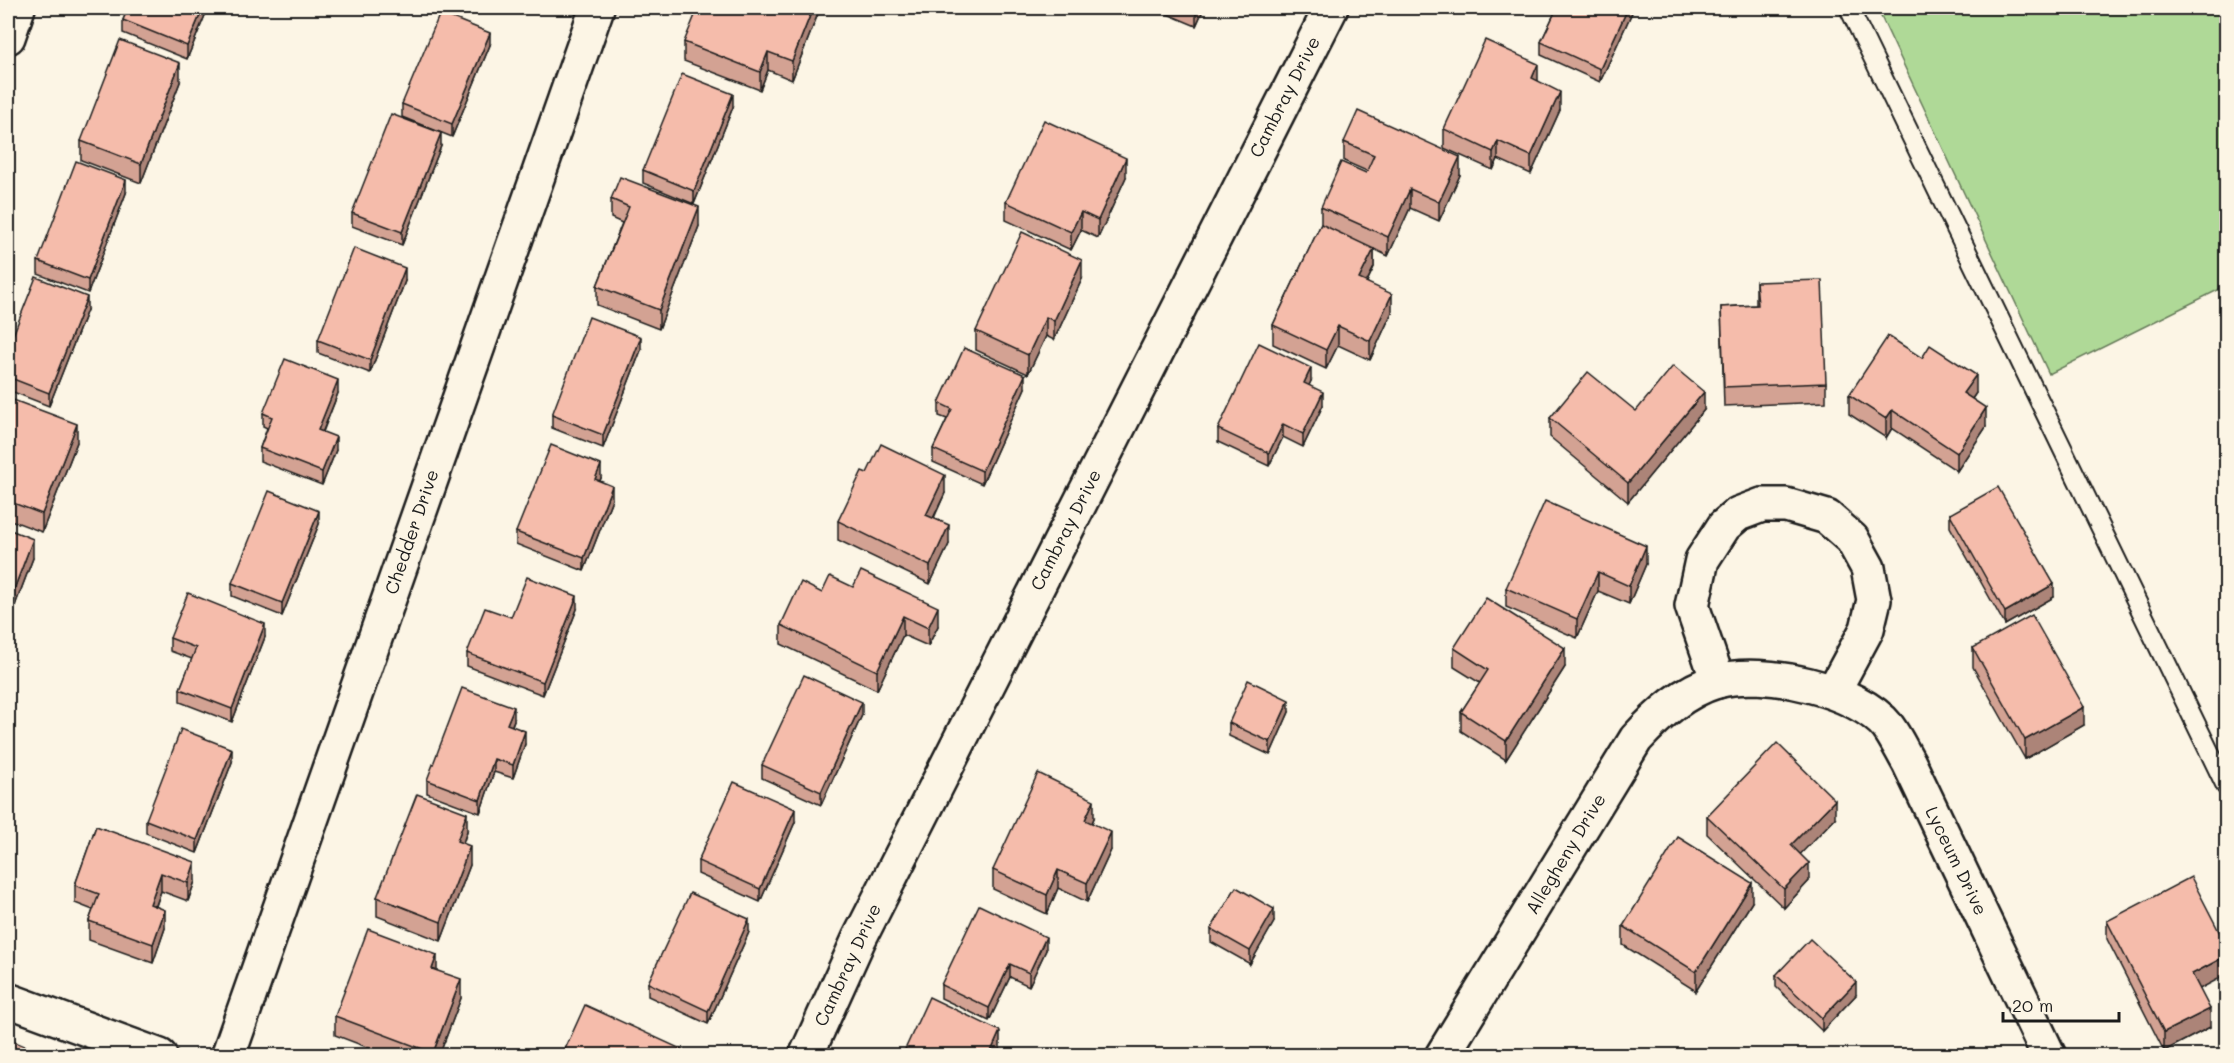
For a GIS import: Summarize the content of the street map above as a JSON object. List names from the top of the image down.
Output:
{
  "streets": {
    "street": [
      "Cambray Drive",
      "Chedder Drive",
      "Allegheny Drive",
      "Lyceum Drive"
    ]
  },
  "crossings": [
    ["Allegheny Drive", "Lyceum Drive"]
  ],
  "scale_bar": "20 m"
}
